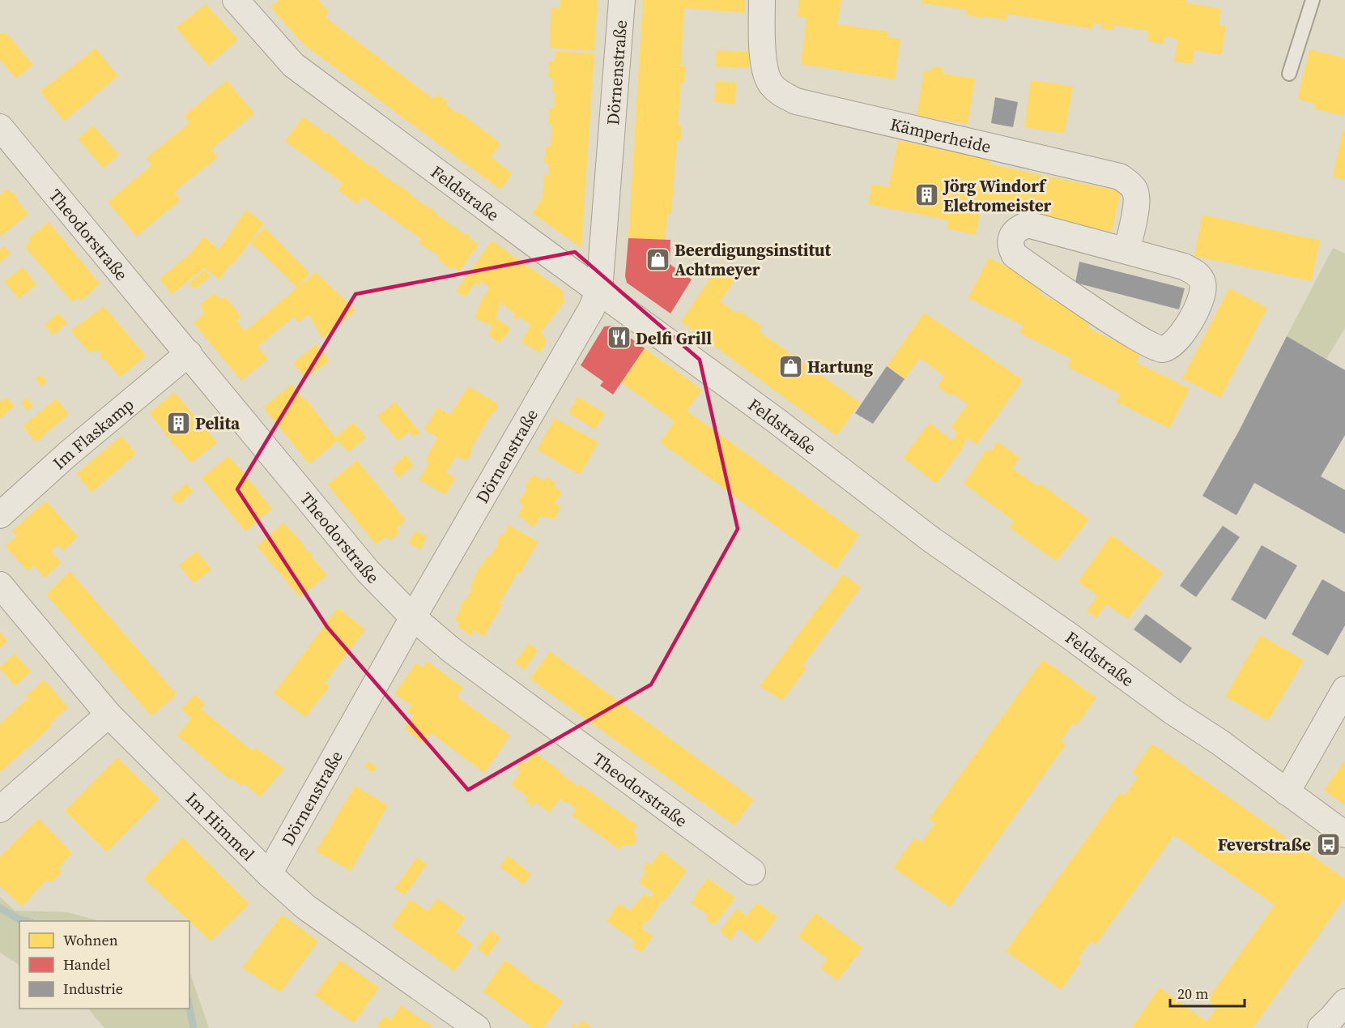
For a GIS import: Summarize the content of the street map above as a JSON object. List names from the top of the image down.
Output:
{
  "streets": {
    "street": [
      "Dörnenstraße",
      "Kämperheide",
      "Feldstraße",
      "Theodorstraße",
      "Im Flaskamp",
      "Im Himmel"
    ]
  },
  "crossings": [
    ["Dörnenstraße", "Feldstraße"],
    ["Dörnenstraße", "Theodorstraße"],
    ["Dörnenstraße", "Im Himmel"],
    ["Theodorstraße", "Im Flaskamp"]
  ],
  "places": {
    "building": ["Jörg Windorf Eletromeister", "Pelita"],
    "shop": ["Beerdigungsinstitut Achtmeyer", "Hartung"],
    "restaurant": ["Delfi Grill"],
    "bus stop": ["Feverstraße"]
  },
  "legend": ["Wohnen", "Handel", "Industrie"],
  "scale_bar": "20 m"
}
